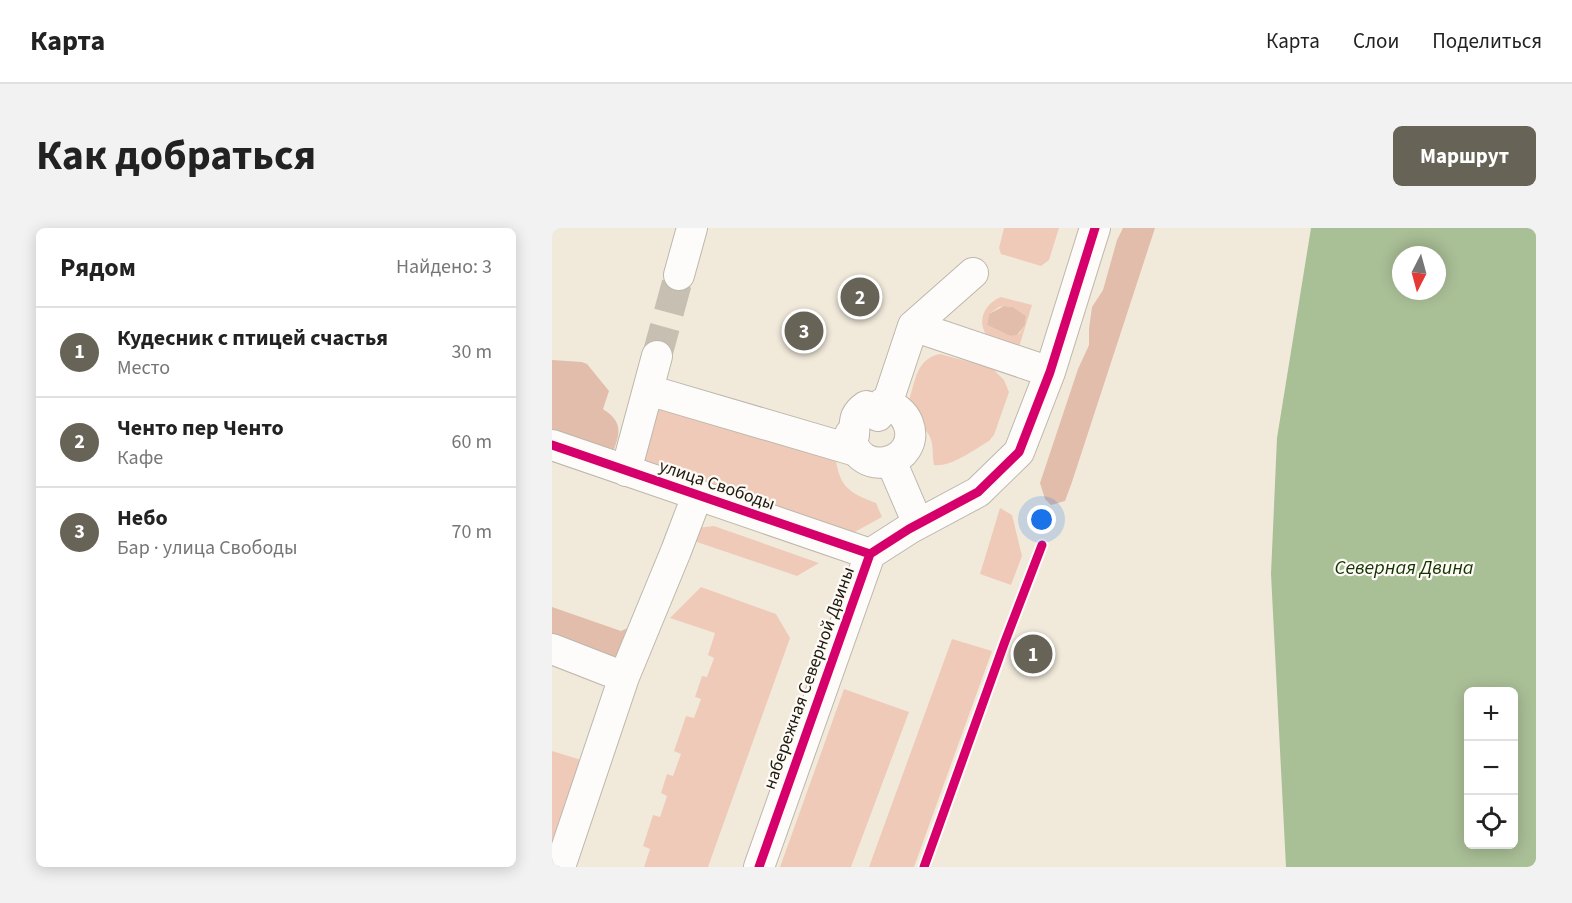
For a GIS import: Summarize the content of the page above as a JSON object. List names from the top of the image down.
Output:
{
  "streets": {
    "street": ["улица Свободы", "набережная Северной Двины"]
  },
  "crossings": [
    ["улица Свободы", "набережная Северной Двины"]
  ],
  "water": ["Северная Двина"],
  "north": "bottom",
  "page": {
    "header": "Карта",
    "nav": ["Карта", "Слои", "Поделиться"],
    "title": "Как добраться",
    "buttons": "Маршрут",
    "heading": ["Рядом", "Найдено: 3"],
    "pins": ["2", "3", "1"],
    "list": [
      {
        "mark": "1",
        "name": "Кудесник с птицей счастья",
        "note": "Место",
        "value": "30 m"
      },
      {
        "mark": "2",
        "name": "Ченто пер Ченто",
        "note": "Кафе",
        "value": "60 m"
      },
      {
        "mark": "3",
        "name": "Небо",
        "note": "Бар · улица Свободы",
        "value": "70 m"
      }
    ],
    "map_buttons": ["+", "−"]
  }
}
